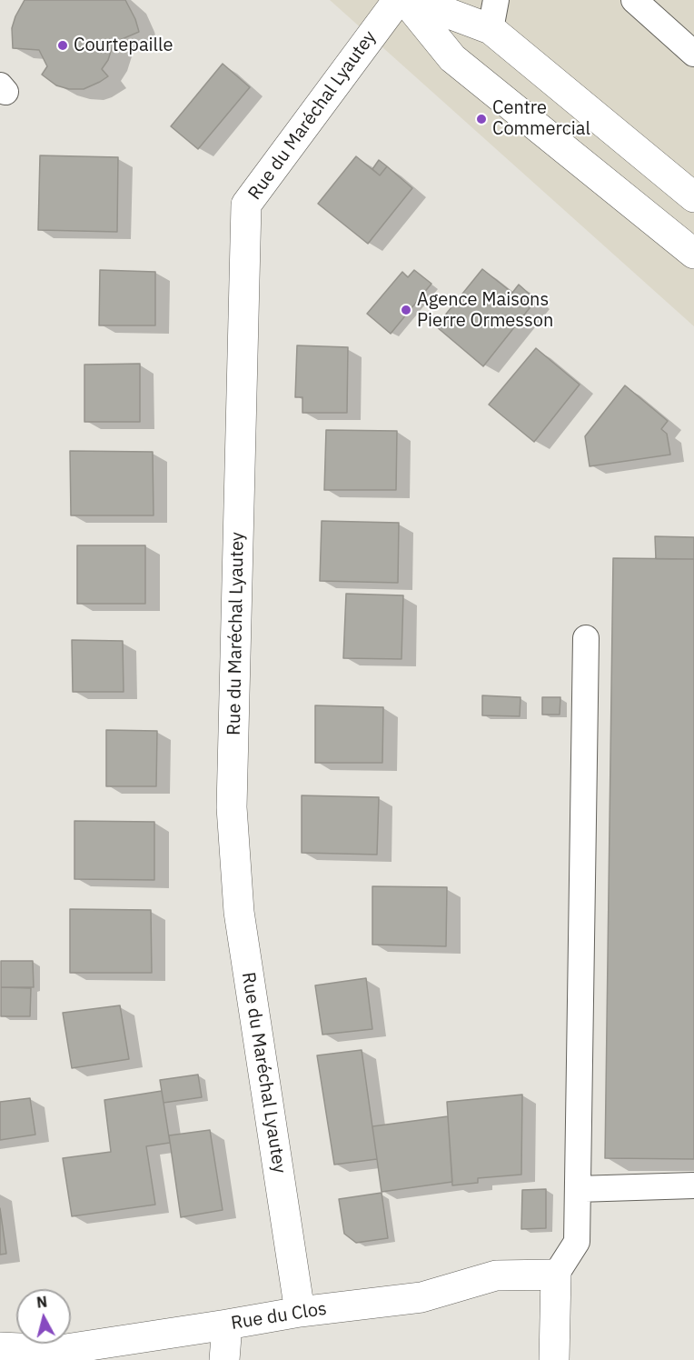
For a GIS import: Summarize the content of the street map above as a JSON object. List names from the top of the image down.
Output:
{
  "streets": {
    "street": ["Rue du Maréchal Lyautey", "Rue du Clos"]
  },
  "crossings": [
    ["Rue du Maréchal Lyautey", "Rue du Clos"]
  ],
  "places": ["Courtepaille", "Centre Commercial", "Agence Maisons Pierre Ormesson"],
  "north": "top"
}
